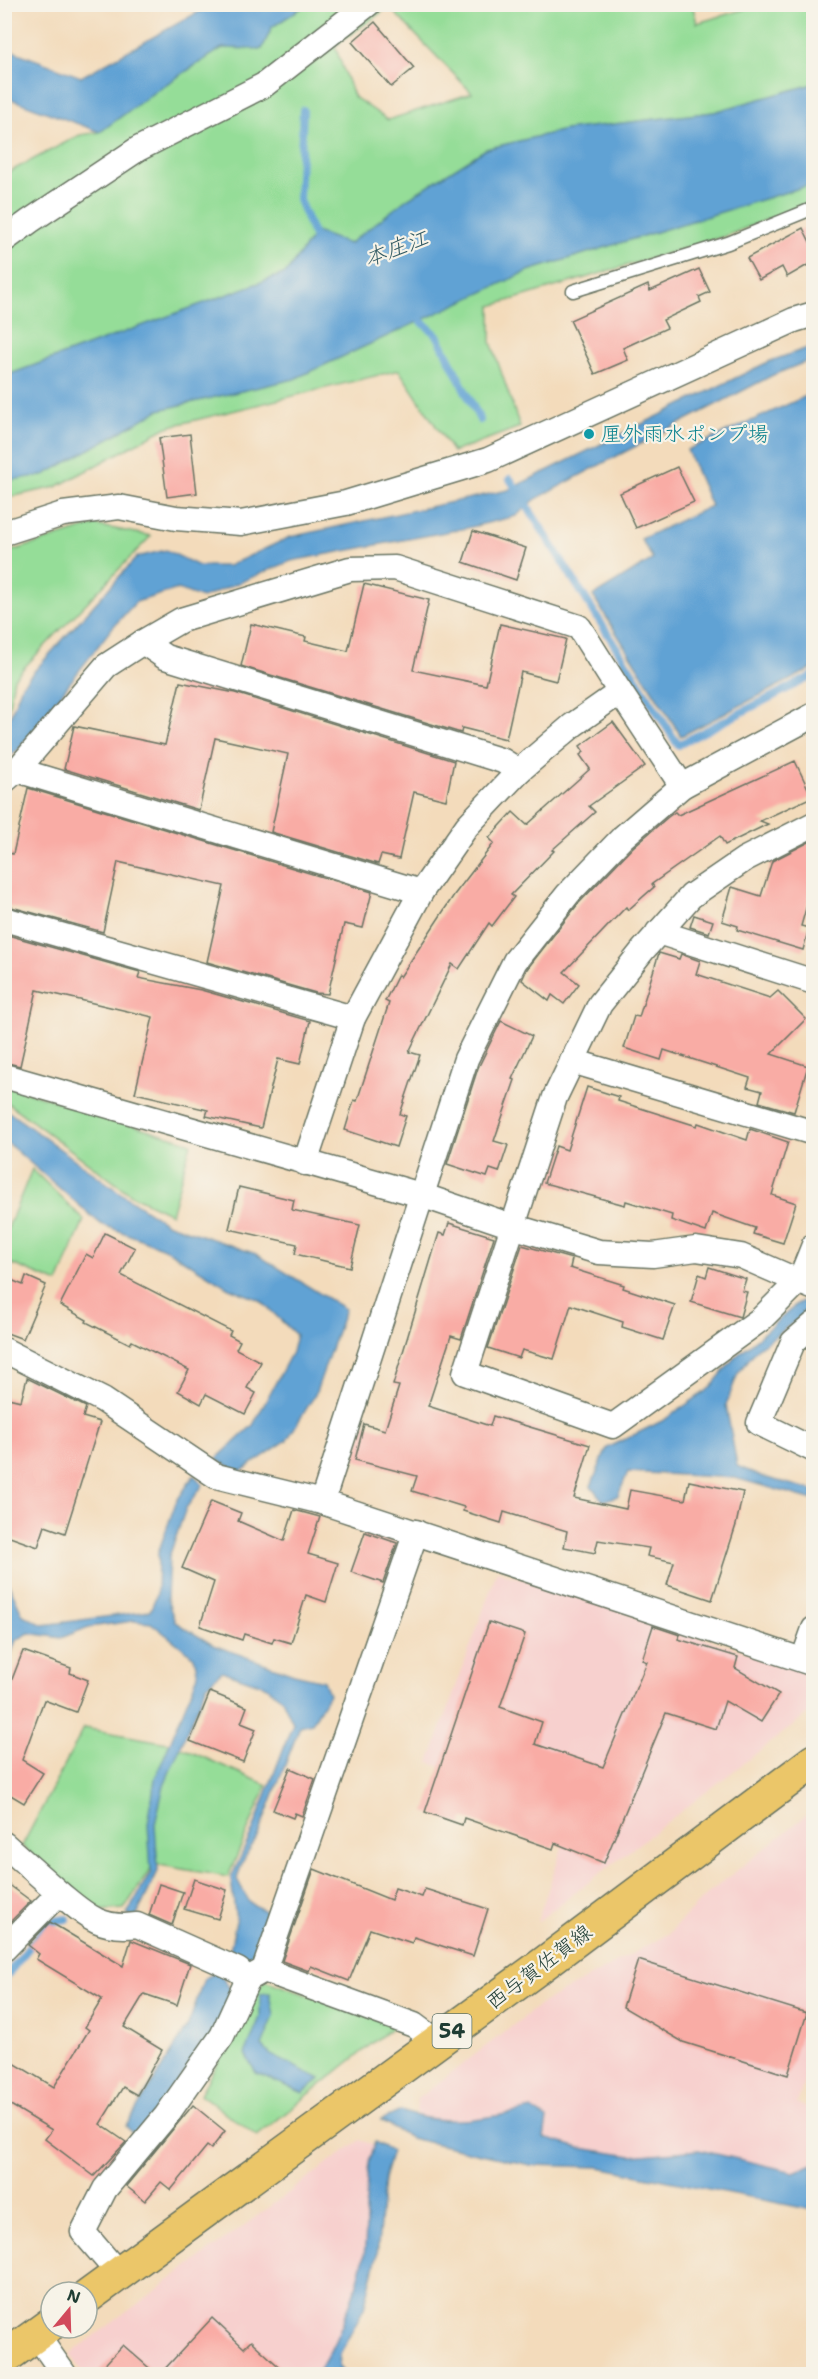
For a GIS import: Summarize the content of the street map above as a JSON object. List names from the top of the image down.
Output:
{
  "streets": {
    "main road": ["西与賀佐賀線", "54"]
  },
  "water": ["本庄江"],
  "places": ["厘外雨水ポンプ場"],
  "north": "top"
}
